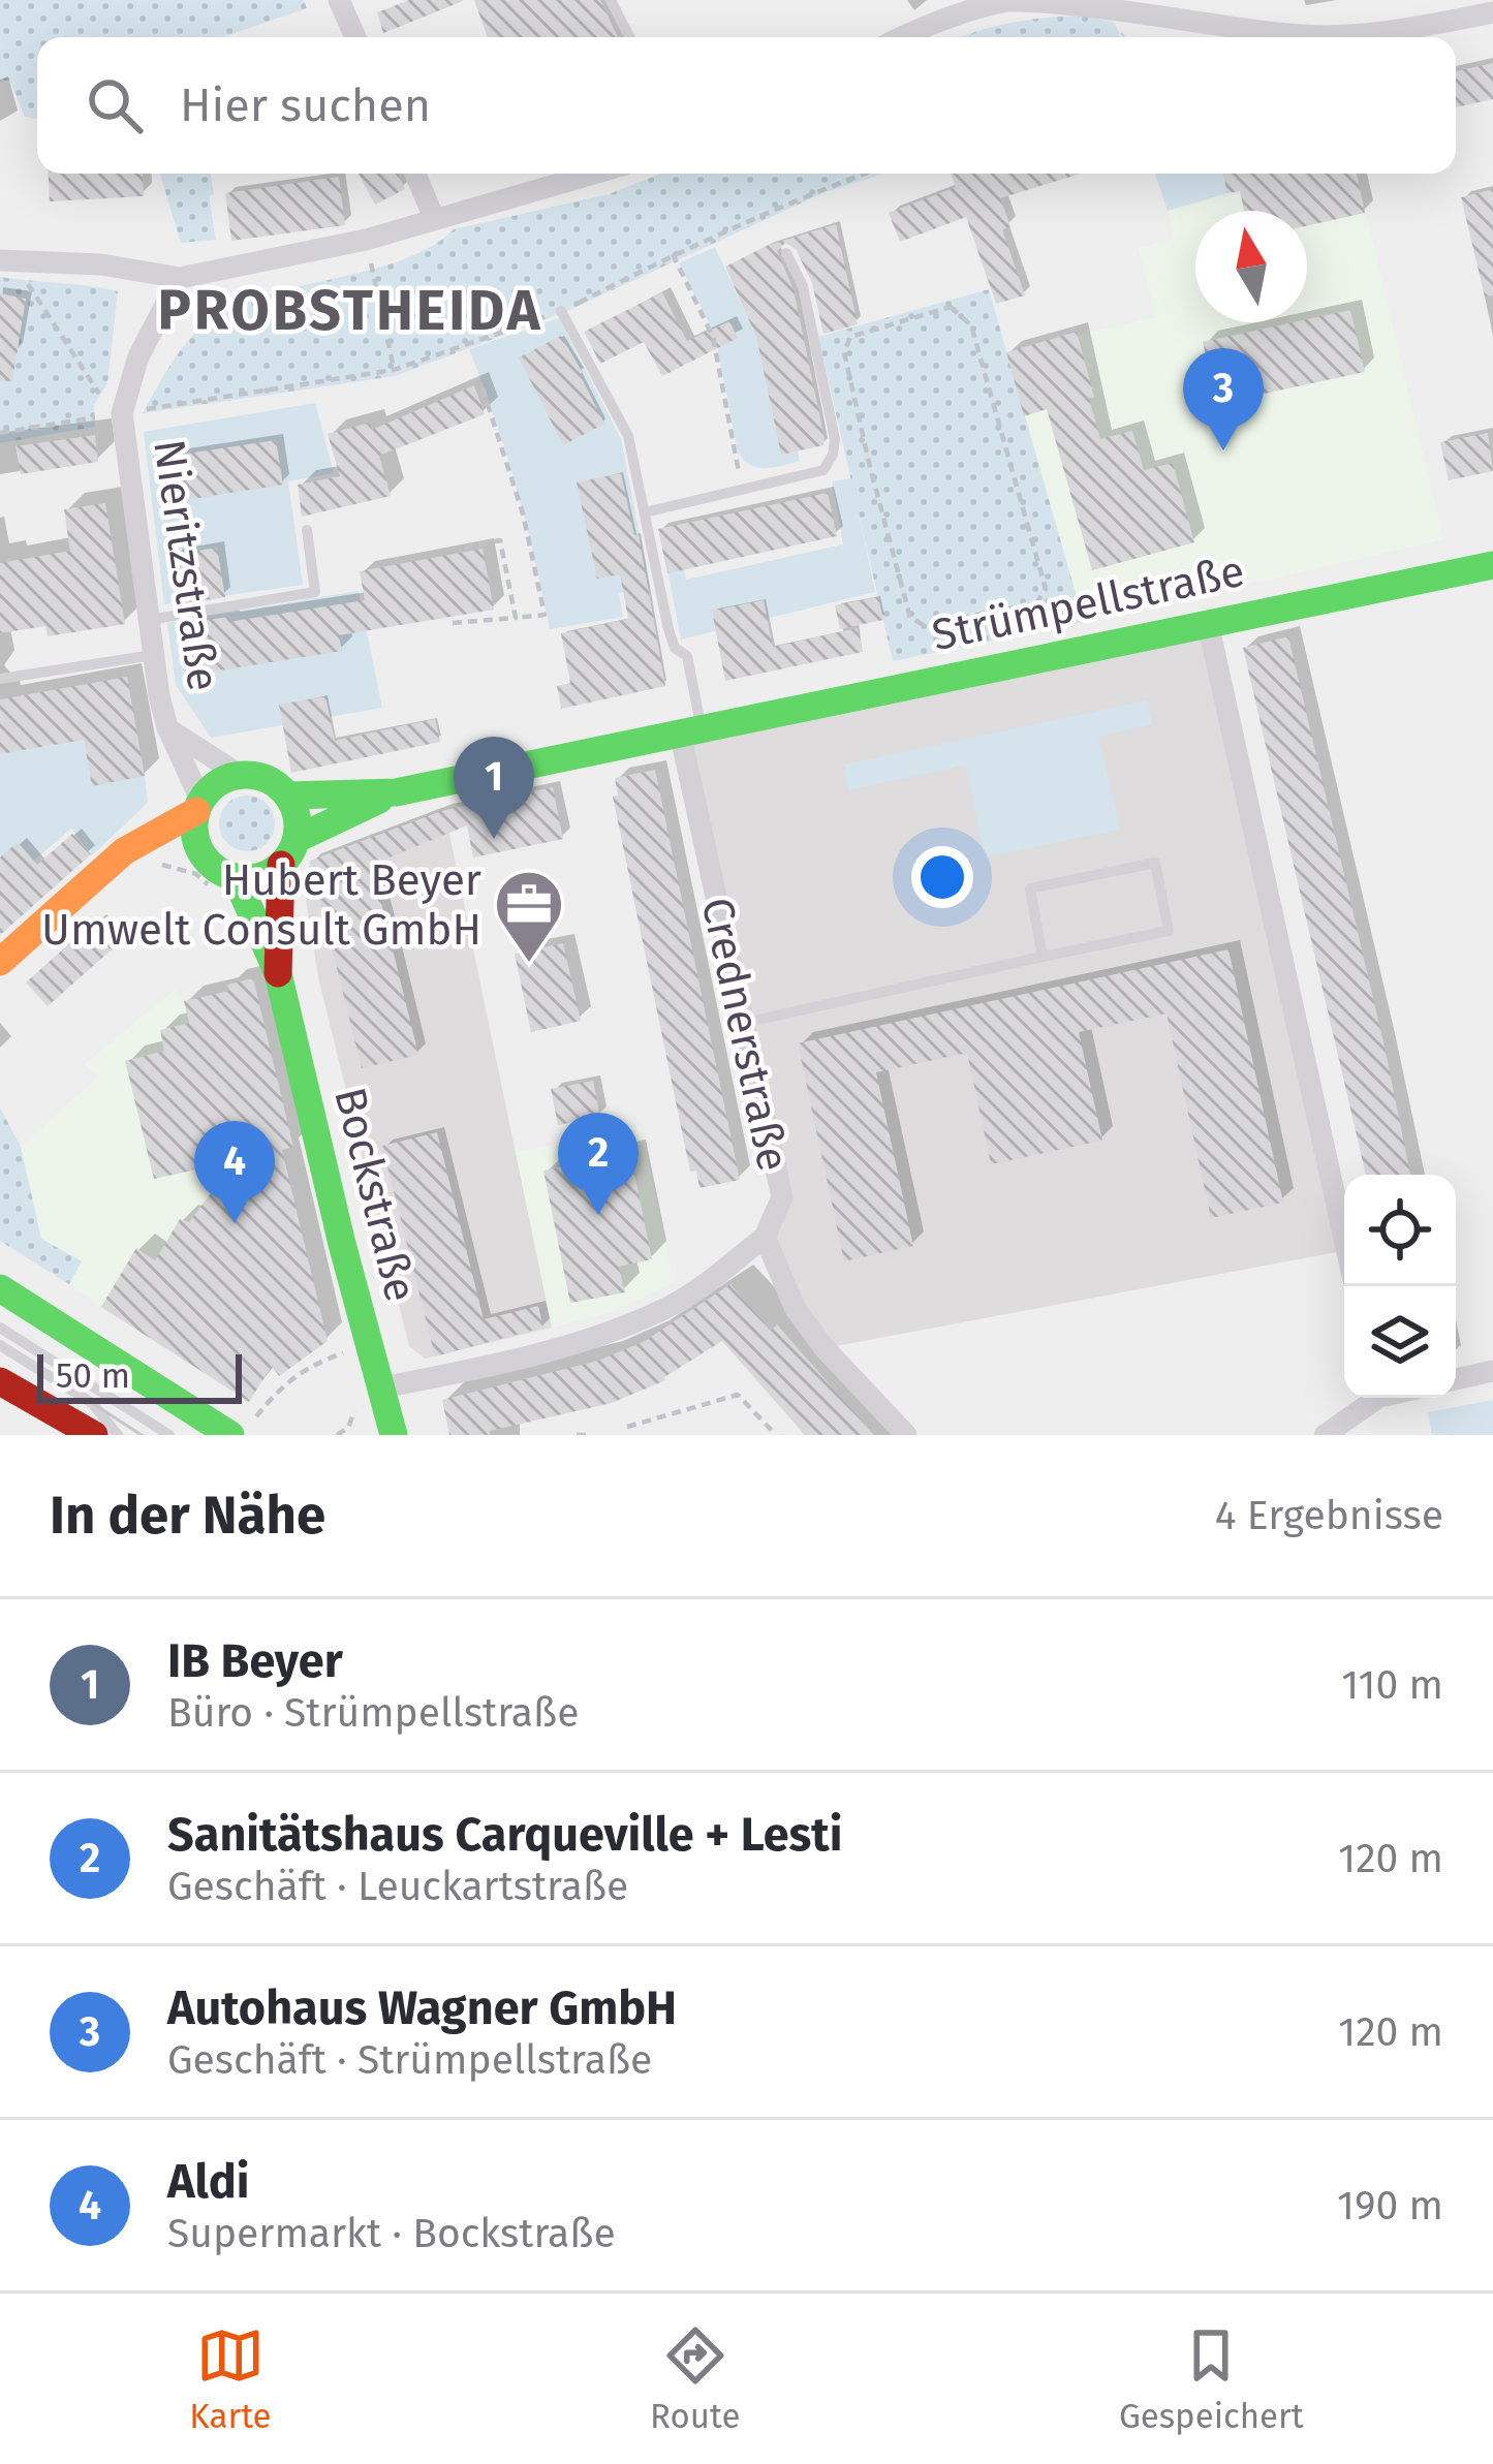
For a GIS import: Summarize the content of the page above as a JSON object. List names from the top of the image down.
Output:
{
  "streets": {
    "street": [
      "Nieritzstraße",
      "Strümpellstraße",
      "Crednerstraße",
      "Bockstraße"
    ]
  },
  "crossings": [
    ["Nieritzstraße", "Strümpellstraße"],
    ["Nieritzstraße", "Bockstraße"],
    ["Strümpellstraße", "Crednerstraße"],
    ["Strümpellstraße", "Bockstraße"]
  ],
  "districts": ["PROBSTHEIDA"],
  "places": {
    "office": ["Hubert Beyer Umwelt Consult GmbH"]
  },
  "scale_bar": "50 m",
  "north": "top",
  "page": {
    "search": "Hier suchen",
    "pins": [
      "3",
      "1",
      "2",
      "4"
    ],
    "scale": "50 m",
    "heading": ["In der Nähe", "4 Ergebnisse"],
    "list": [
      {
        "mark": "1",
        "name": "IB Beyer",
        "note": "Büro · Strümpellstraße",
        "value": "110 m"
      },
      {
        "mark": "2",
        "name": "Sanitätshaus Carqueville + Lesti",
        "note": "Geschäft · Leuckartstraße",
        "value": "120 m"
      },
      {
        "mark": "3",
        "name": "Autohaus Wagner GmbH",
        "note": "Geschäft · Strümpellstraße",
        "value": "120 m"
      },
      {
        "mark": "4",
        "name": "Aldi",
        "note": "Supermarkt · Bockstraße",
        "value": "190 m"
      }
    ],
    "nav": ["Karte", "Route", "Gespeichert"]
  }
}
